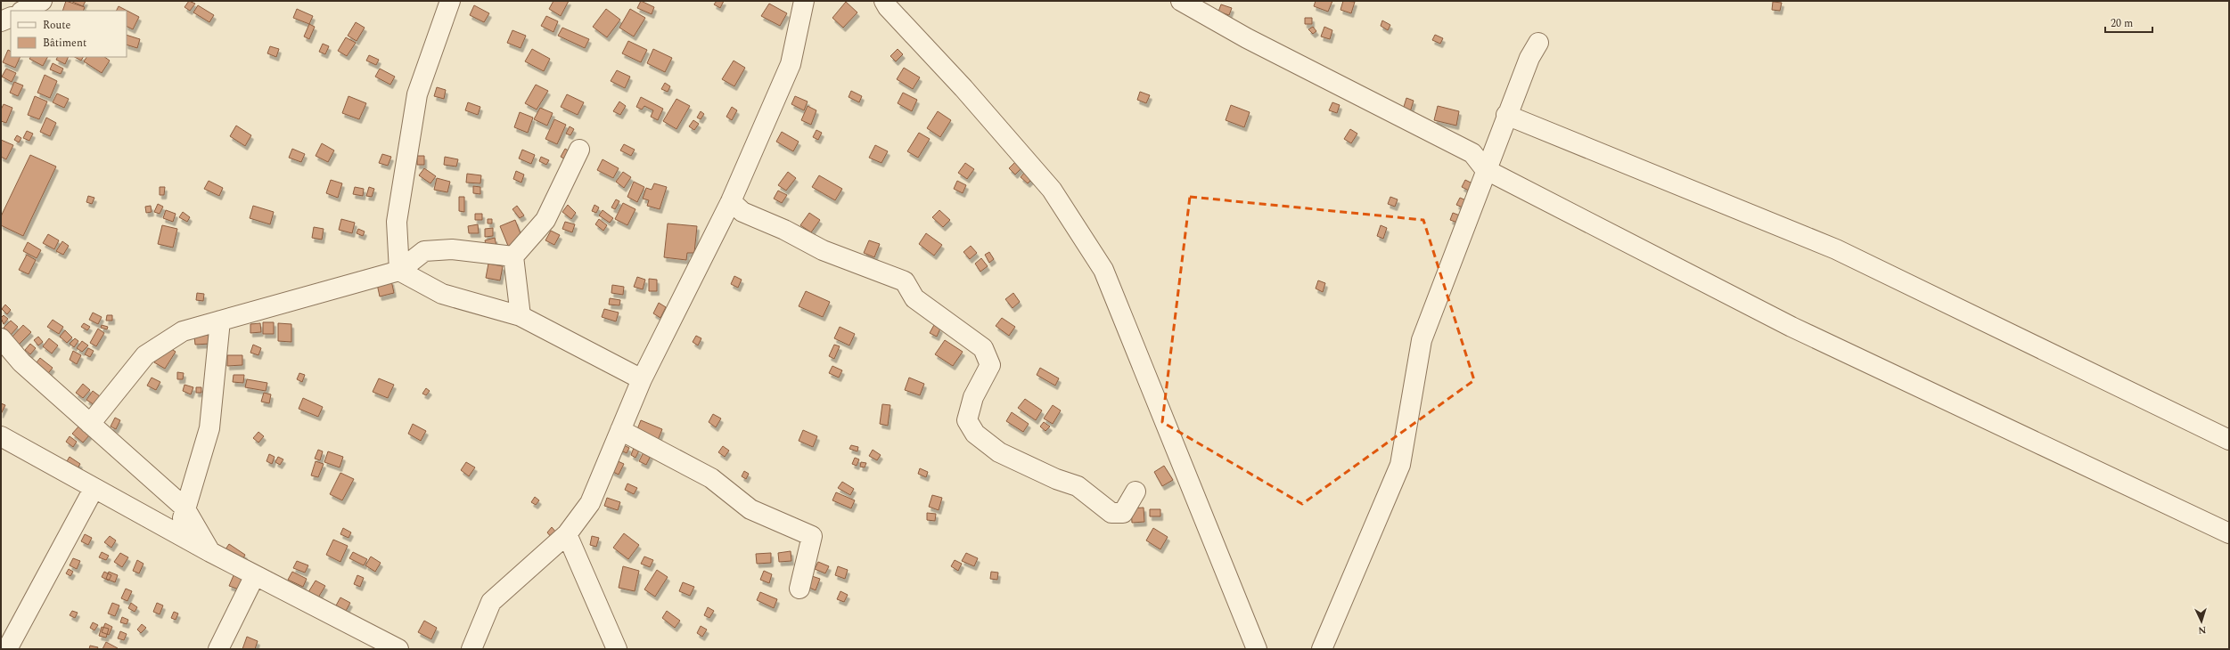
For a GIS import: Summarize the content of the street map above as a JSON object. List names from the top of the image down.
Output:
{
  "legend": ["Route", "Bâtiment"],
  "scale_bar": "20 m",
  "north": "bottom"
}
